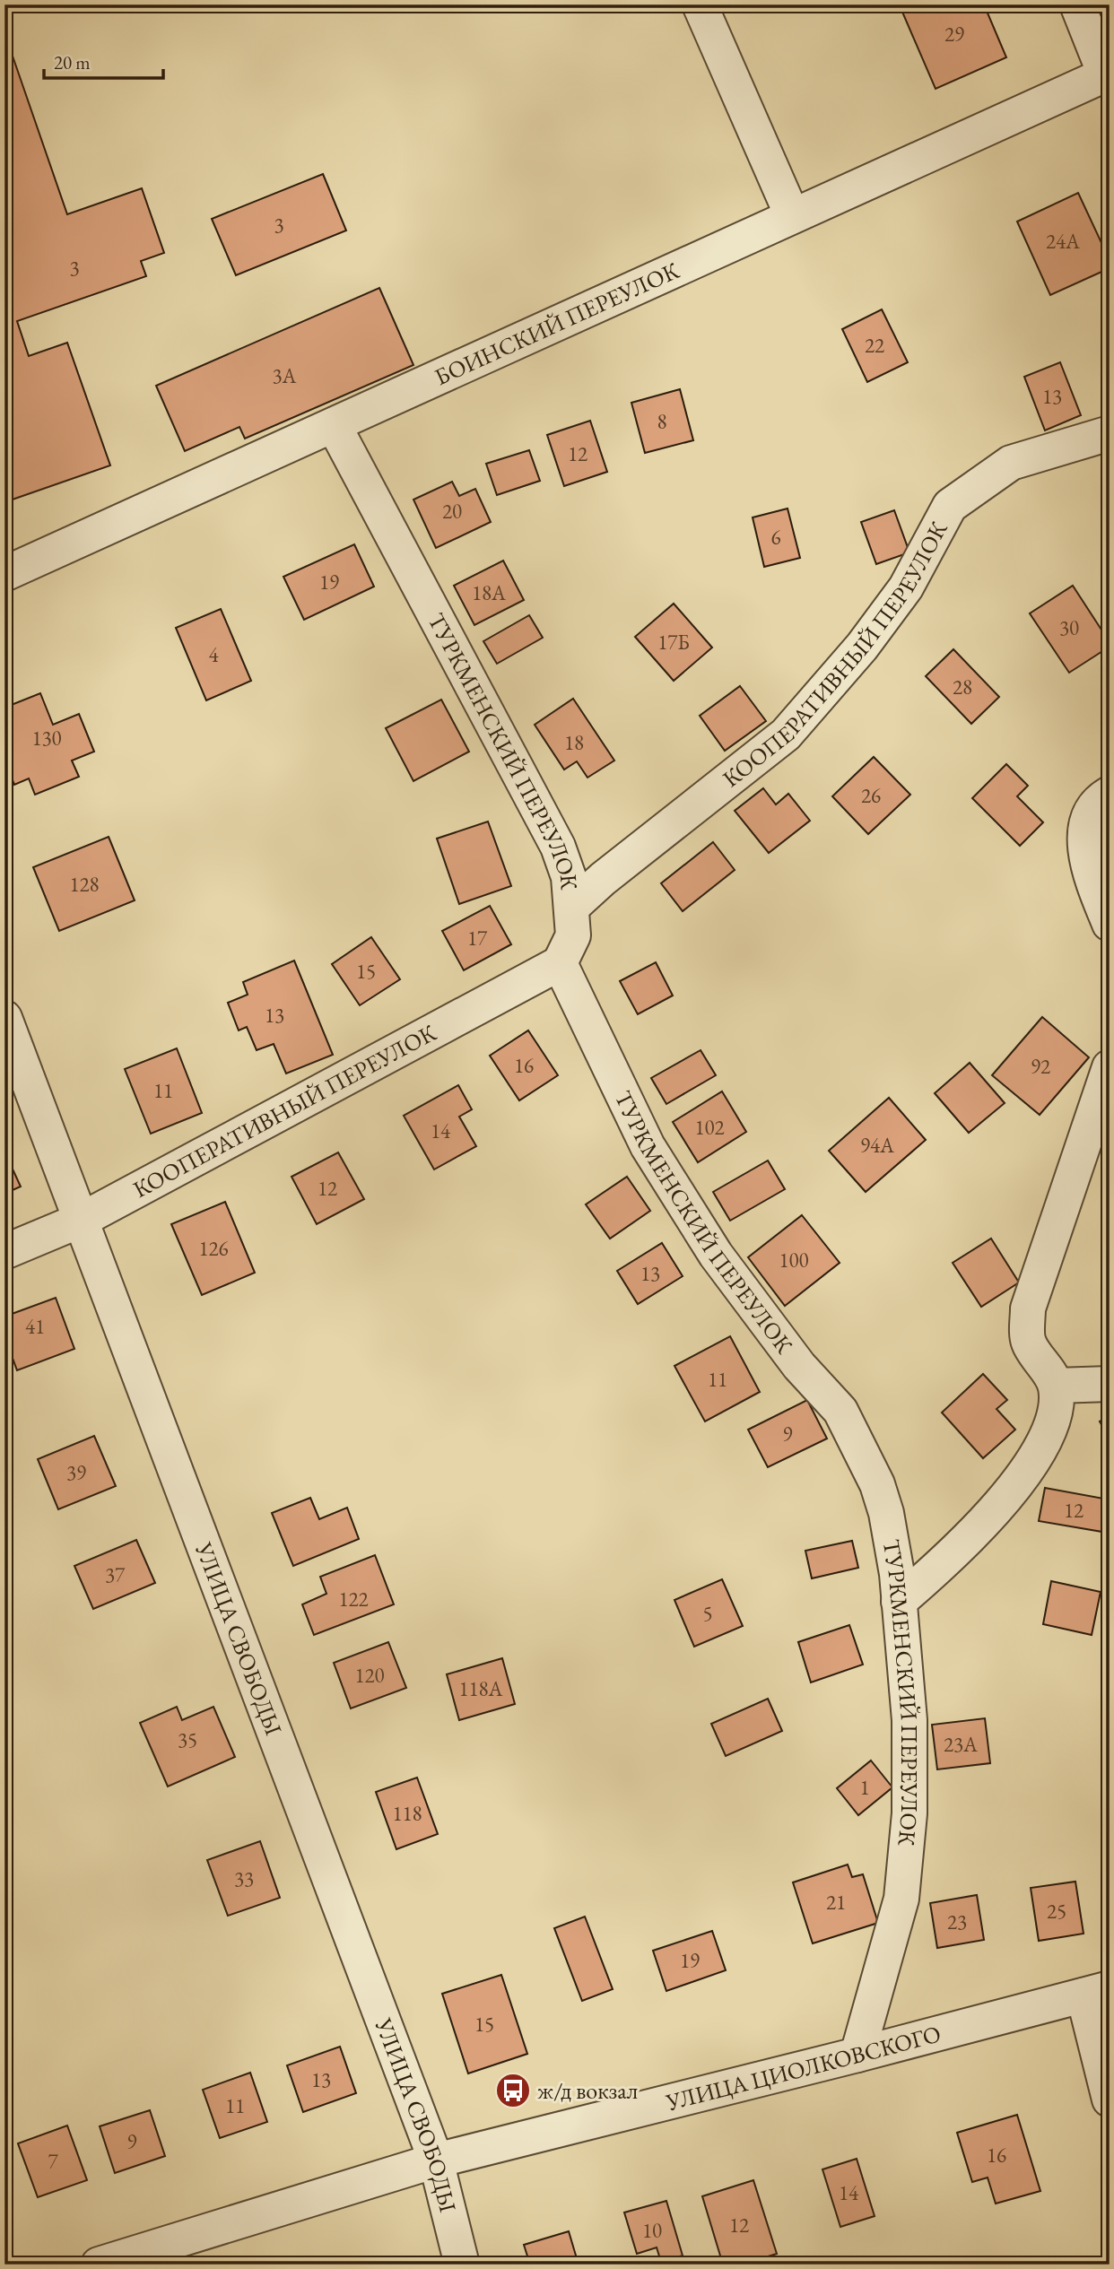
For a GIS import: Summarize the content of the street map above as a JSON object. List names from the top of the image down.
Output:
{
  "streets": {
    "street": [
      "БОИНСКИЙ ПЕРЕУЛОК",
      "КООПЕРАТИВНЫЙ ПЕРЕУЛОК",
      "ТУРКМЕНСКИЙ ПЕРЕУЛОК",
      "УЛИЦА СВОБОДЫ",
      "УЛИЦА ЦИОЛКОВСКОГО"
    ]
  },
  "crossings": [
    ["БОИНСКИЙ ПЕРЕУЛОК", "ТУРКМЕНСКИЙ ПЕРЕУЛОК"],
    ["КООПЕРАТИВНЫЙ ПЕРЕУЛОК", "ТУРКМЕНСКИЙ ПЕРЕУЛОК"],
    ["КООПЕРАТИВНЫЙ ПЕРЕУЛОК", "УЛИЦА СВОБОДЫ"],
    ["ТУРКМЕНСКИЙ ПЕРЕУЛОК", "УЛИЦА ЦИОЛКОВСКОГО"],
    ["УЛИЦА СВОБОДЫ", "УЛИЦА ЦИОЛКОВСКОГО"]
  ],
  "places": {
    "bus stop": ["ж/д вокзал"]
  },
  "house_numbers": [
    "29",
    "3",
    "24А",
    "3",
    "22",
    "3А",
    "13",
    "8",
    "12",
    "20",
    "6",
    "19",
    "18А",
    "30",
    "17Б",
    "4",
    "28",
    "130",
    "18",
    "26",
    "128",
    "17",
    "15",
    "13",
    "16",
    "92",
    "11",
    "102",
    "14",
    "94А",
    "12",
    "126",
    "100",
    "13",
    "41",
    "11",
    "9",
    "39",
    "12",
    "37",
    "122",
    "5",
    "120",
    "118А",
    "35",
    "23А",
    "1",
    "118",
    "33",
    "21",
    "25",
    "23",
    "19",
    "15",
    "13",
    "11",
    "9",
    "16",
    "7",
    "14",
    "12",
    "10"
  ],
  "scale_bar": "20 m"
}
